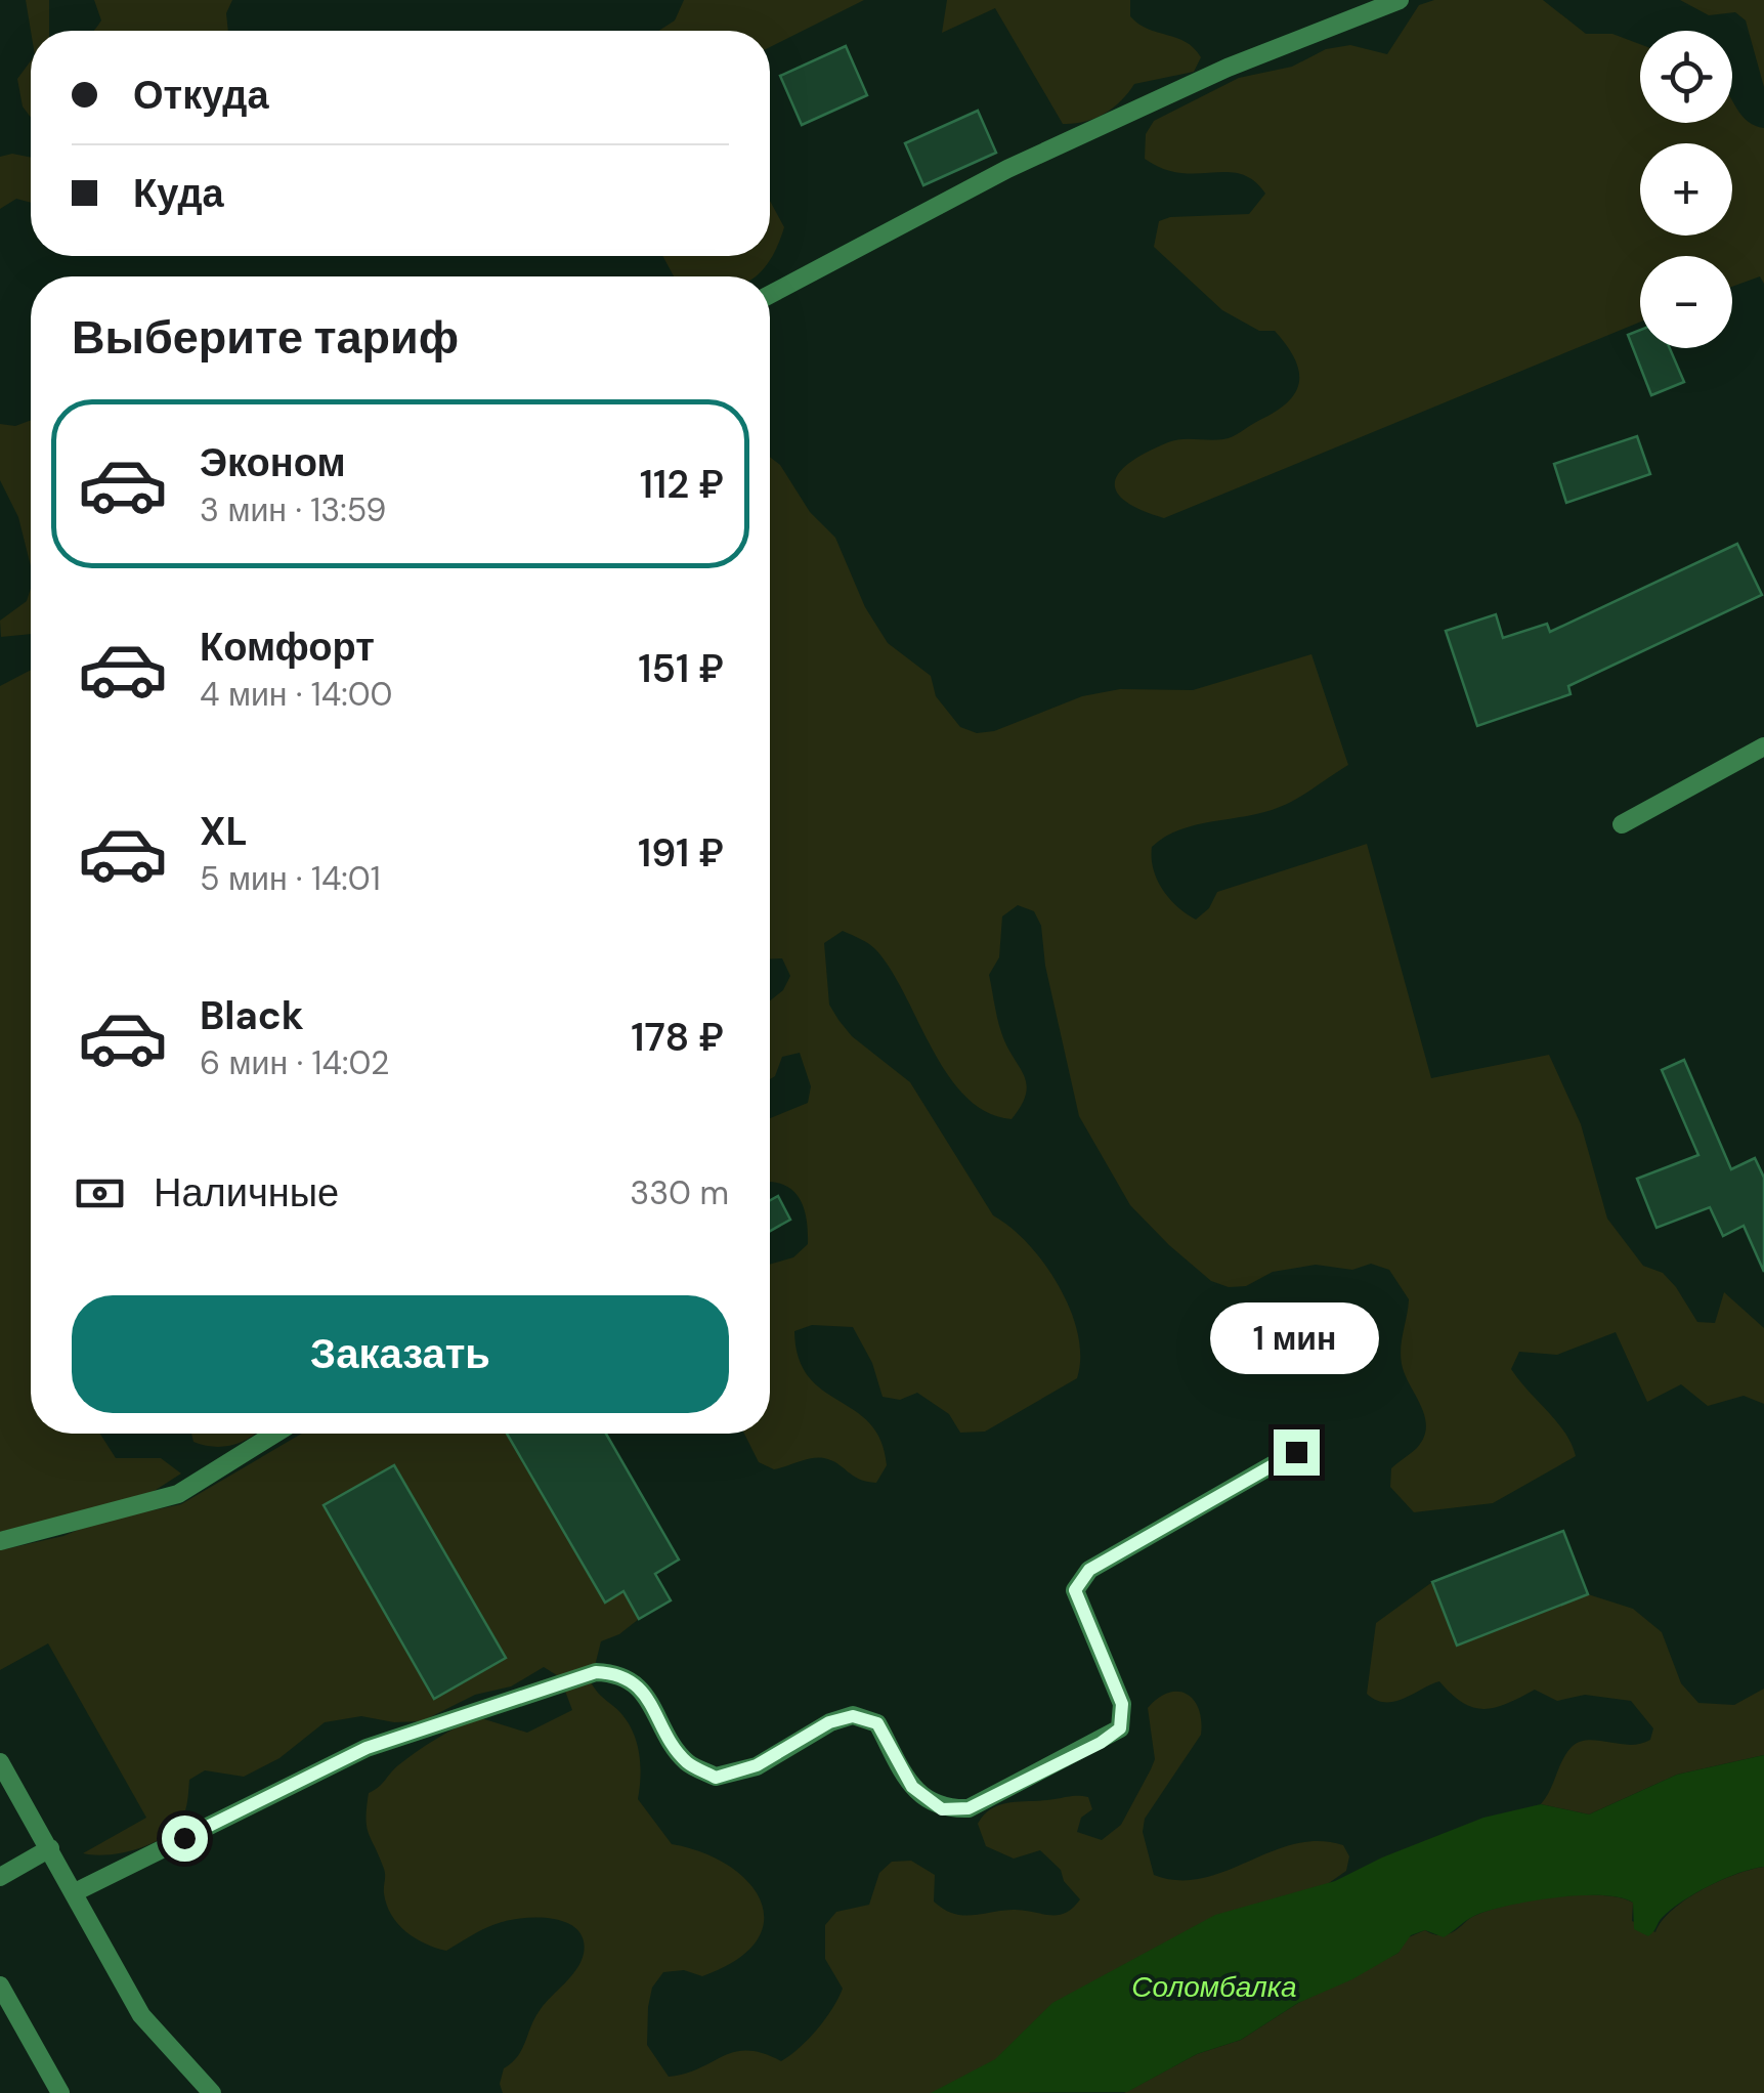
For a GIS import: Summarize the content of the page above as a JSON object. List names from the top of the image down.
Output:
{
  "water": ["Соломбалка"],
  "page": {
    "map_buttons": ["+", "−"],
    "banner": ["Откуда", "Куда"],
    "heading": "Выберите тариф",
    "list": [
      {
        "name": "Эконом",
        "note": "3 мин · 13:59",
        "value": "112 ₽"
      },
      {
        "name": "Комфорт",
        "note": "4 мин · 14:00",
        "value": "151 ₽"
      },
      {
        "name": "XL",
        "note": "5 мин · 14:01",
        "value": "191 ₽"
      },
      {
        "name": "Black",
        "note": "6 мин · 14:02",
        "value": "178 ₽"
      }
    ],
    "pay": ["Наличные", "330 m"],
    "buttons": "Заказать",
    "bubble": "1 мин"
  }
}
